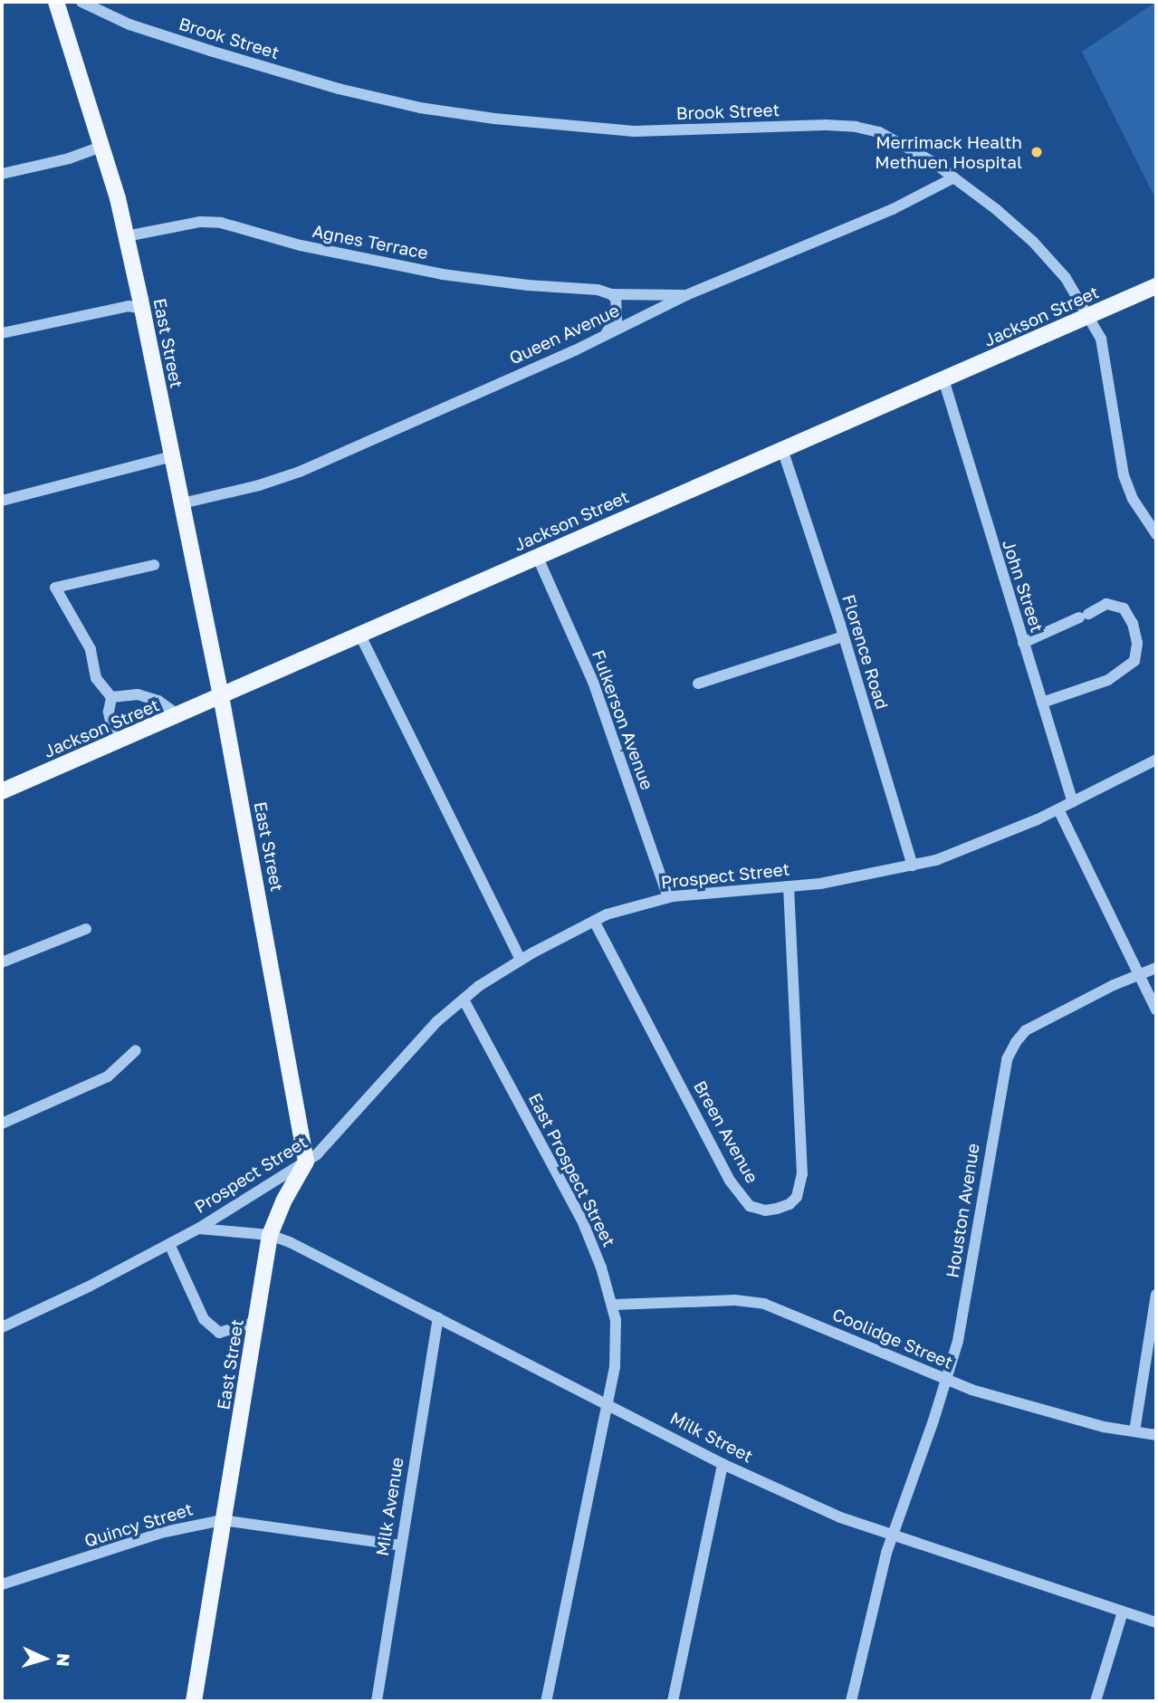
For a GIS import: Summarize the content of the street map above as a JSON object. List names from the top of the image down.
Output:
{
  "streets": {
    "main road": ["Jackson Street", "East Street"],
    "street": [
      "Brook Street",
      "Agnes Terrace",
      "Queen Avenue",
      "John Street",
      "Florence Road",
      "Fulkerson Avenue",
      "Prospect Street",
      "Breen Avenue",
      "East Prospect Street",
      "Houston Avenue",
      "Coolidge Street",
      "Milk Street",
      "Milk Avenue",
      "Quincy Street"
    ]
  },
  "crossings": [
    ["Brook Street", "Jackson Street"],
    ["Brook Street", "Queen Avenue"],
    ["Agnes Terrace", "Queen Avenue"],
    ["Agnes Terrace", "East Street"],
    ["Jackson Street", "East Street"],
    ["Jackson Street", "John Street"],
    ["Jackson Street", "Florence Road"],
    ["Jackson Street", "Fulkerson Avenue"],
    ["Queen Avenue", "East Street"],
    ["East Street", "Prospect Street"],
    ["East Street", "Milk Street"],
    ["East Street", "Quincy Street"],
    ["John Street", "Prospect Street"],
    ["Florence Road", "Prospect Street"],
    ["Fulkerson Avenue", "Prospect Street"],
    ["Prospect Street", "Breen Avenue"],
    ["Prospect Street", "East Prospect Street"],
    ["Prospect Street", "Milk Street"],
    ["East Prospect Street", "Coolidge Street"],
    ["East Prospect Street", "Milk Street"],
    ["Houston Avenue", "Coolidge Street"],
    ["Houston Avenue", "Milk Street"],
    ["Milk Street", "Milk Avenue"],
    ["Milk Avenue", "Quincy Street"]
  ],
  "places": ["Merrimack Health Methuen Hospital"],
  "north": "right"
}
